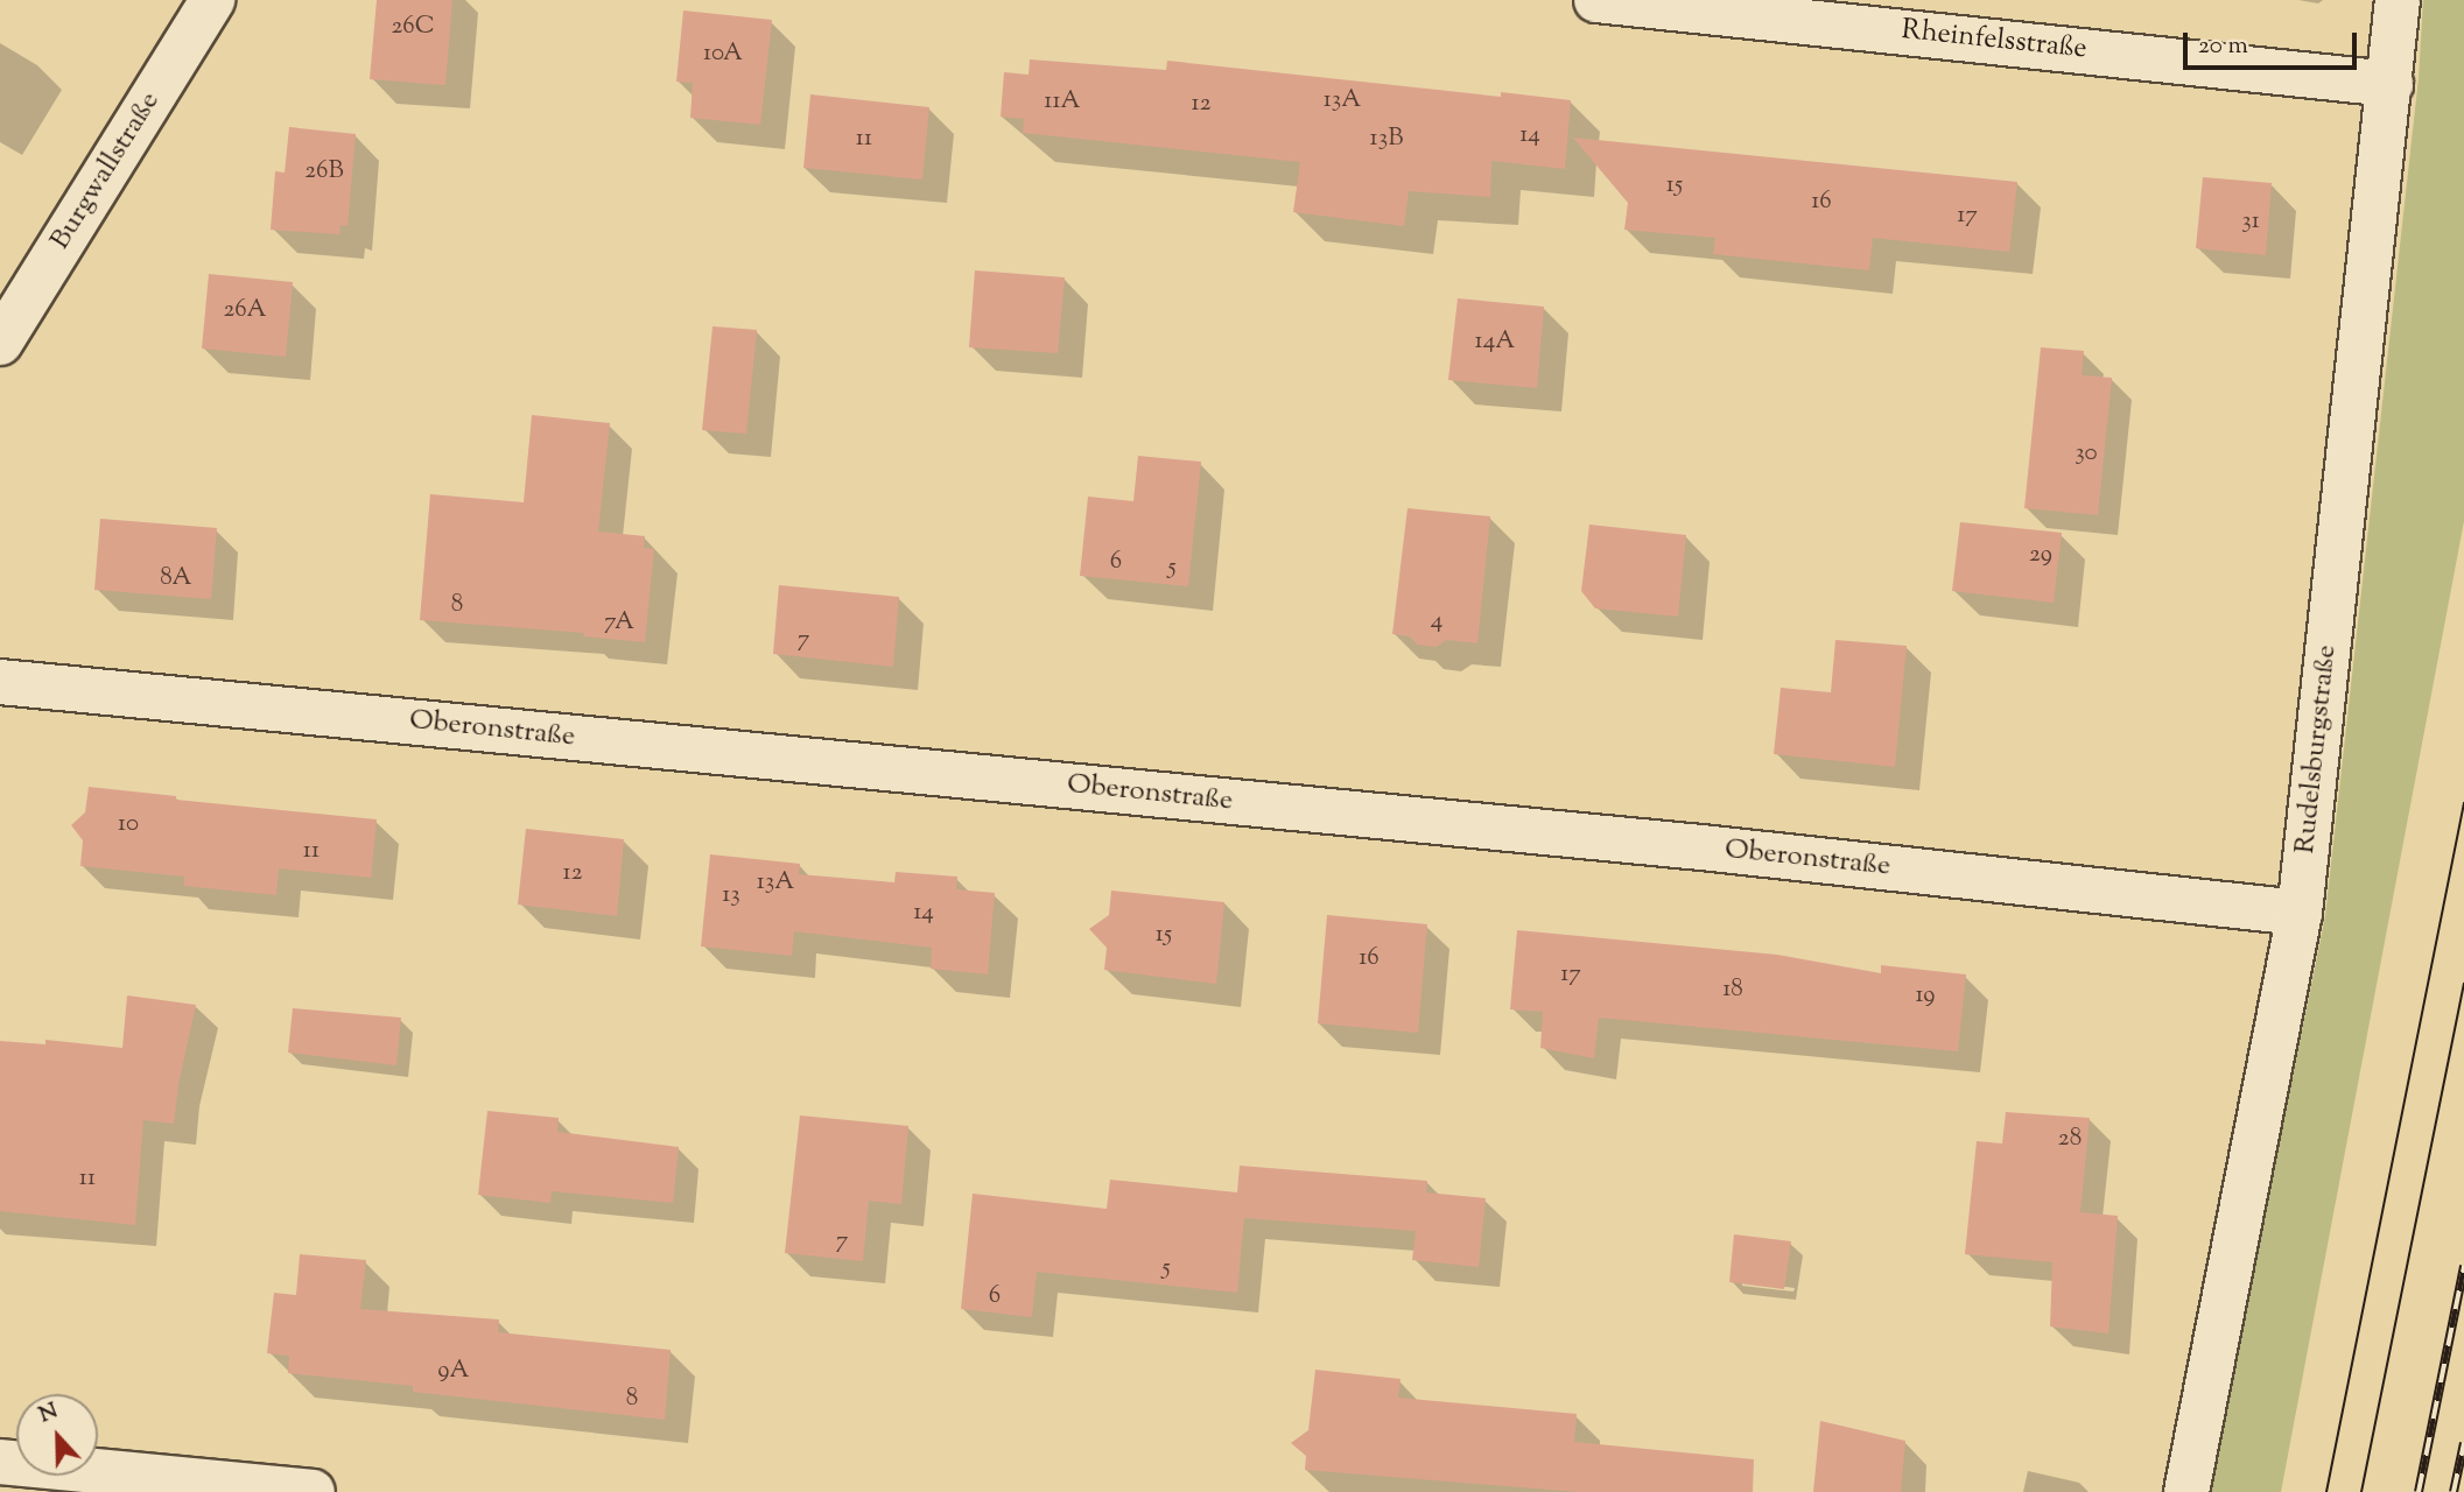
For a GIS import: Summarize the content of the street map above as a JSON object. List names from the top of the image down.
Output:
{
  "streets": {
    "street": [
      "Rheinfelsstraße",
      "Burgwallstraße",
      "Oberonstraße",
      "Rudelsburgstraße"
    ]
  },
  "crossings": [
    ["Rheinfelsstraße", "Rudelsburgstraße"],
    ["Oberonstraße", "Rudelsburgstraße"]
  ],
  "house_numbers": [
    "26C",
    "10A",
    "13A",
    "11A",
    "12",
    "14",
    "11",
    "13B",
    "26B",
    "15",
    "16",
    "17",
    "31",
    "26A",
    "14A",
    "30",
    "29",
    "6",
    "5",
    "8A",
    "8",
    "4",
    "7A",
    "7",
    "10",
    "11",
    "12",
    "13A",
    "13",
    "14",
    "15",
    "16",
    "17",
    "18",
    "19",
    "28",
    "11",
    "7",
    "5",
    "6",
    "9A",
    "8"
  ],
  "scale_bar": "20 m",
  "north": "top"
}
